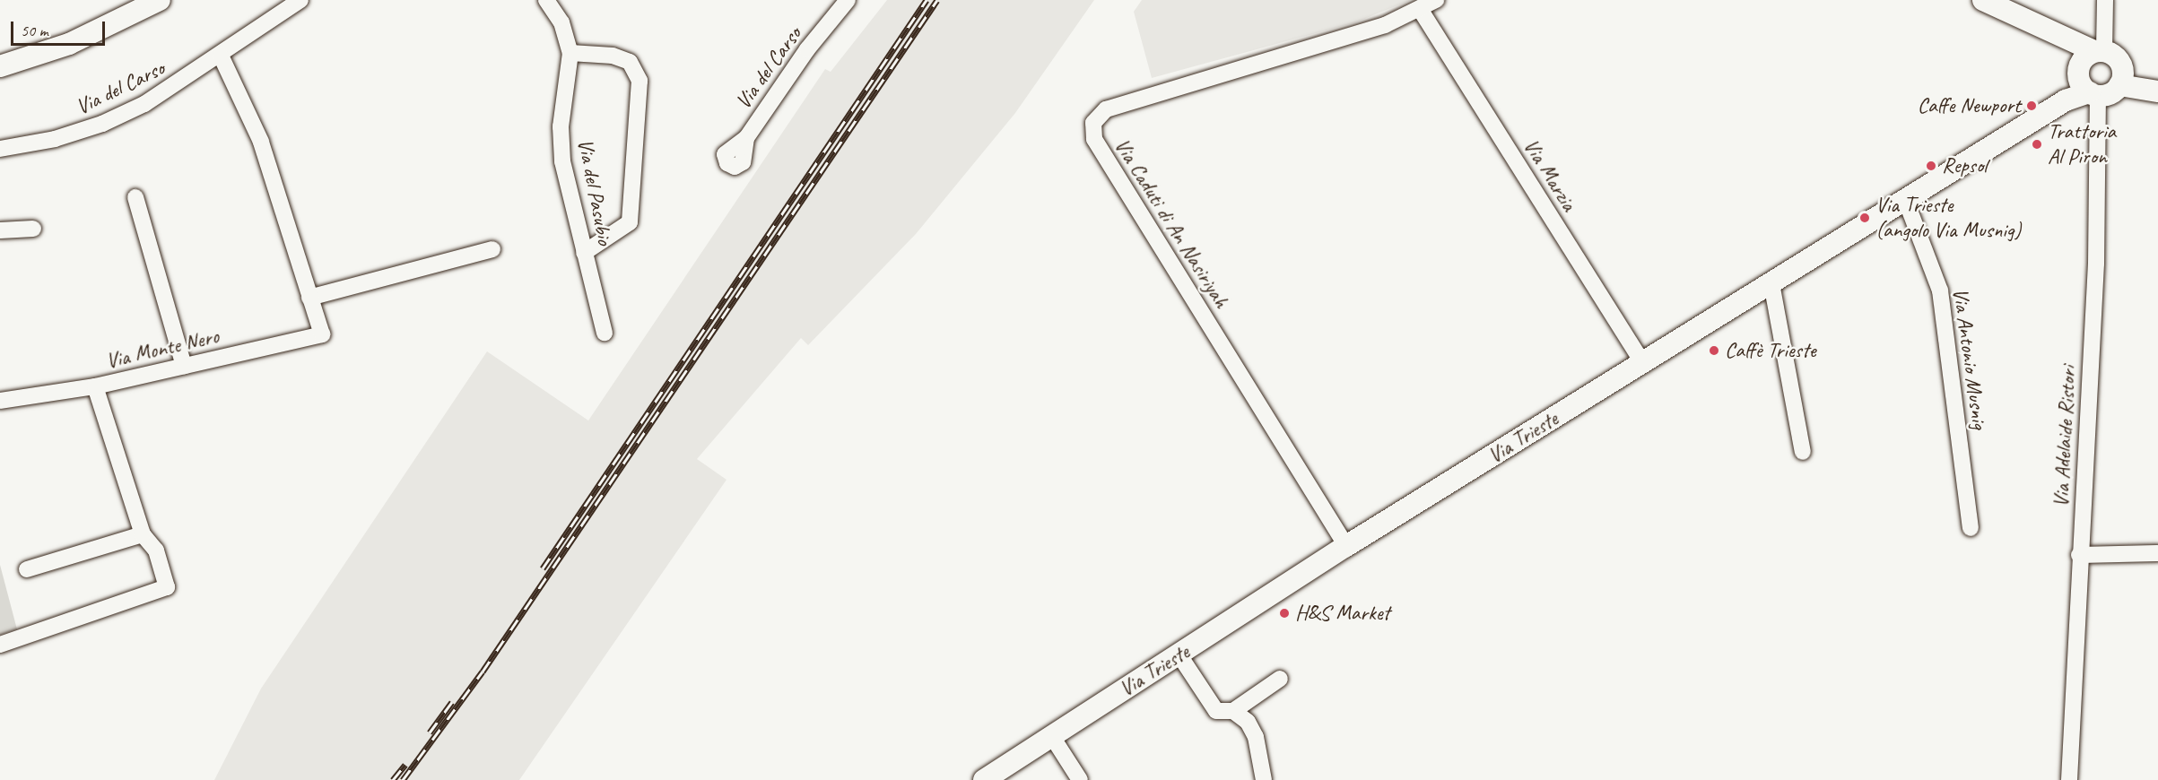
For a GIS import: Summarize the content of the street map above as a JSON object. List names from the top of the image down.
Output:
{
  "streets": {
    "main road": ["Via Trieste"],
    "street": [
      "Via del Carso",
      "Via Marzia",
      "Via del Pasubio",
      "Via Caduti di An Nasiriyah",
      "Via Monte Nero",
      "Via Antonio Musnig",
      "Via Adelaide Ristori"
    ]
  },
  "crossings": [
    ["Via del Carso", "Via Monte Nero"],
    ["Via Marzia", "Via Caduti di An Nasiriyah"],
    ["Via Marzia", "Via Trieste"],
    ["Via Caduti di An Nasiriyah", "Via Trieste"],
    ["Via Antonio Musnig", "Via Trieste"],
    ["Via Adelaide Ristori", "Via Trieste"]
  ],
  "places": [
    "Caffe Newport",
    "Trattoria Al Piron",
    "Repsol",
    "Via Trieste (angolo Via Musnig)",
    "Caffè Trieste",
    "H&S Market"
  ],
  "scale_bar": "50 m"
}
